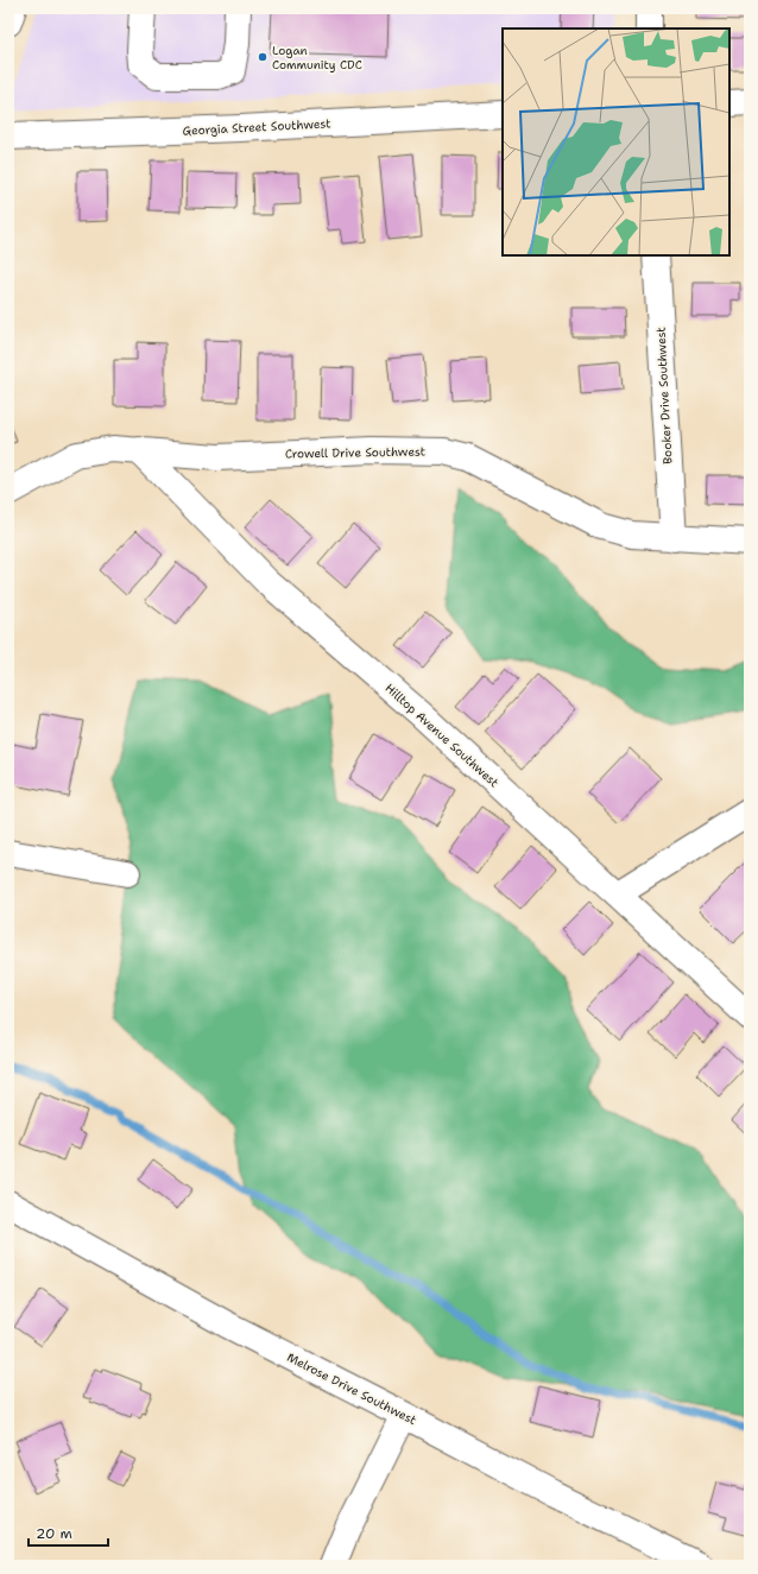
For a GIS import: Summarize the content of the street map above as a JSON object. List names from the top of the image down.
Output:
{
  "streets": {
    "street": [
      "Georgia Street Southwest",
      "Booker Drive Southwest",
      "Crowell Drive Southwest",
      "Hilltop Avenue Southwest",
      "Melrose Drive Southwest"
    ]
  },
  "crossings": [
    ["Booker Drive Southwest", "Crowell Drive Southwest"],
    ["Crowell Drive Southwest", "Hilltop Avenue Southwest"]
  ],
  "places": ["Logan Community CDC"],
  "scale_bar": "20 m"
}
